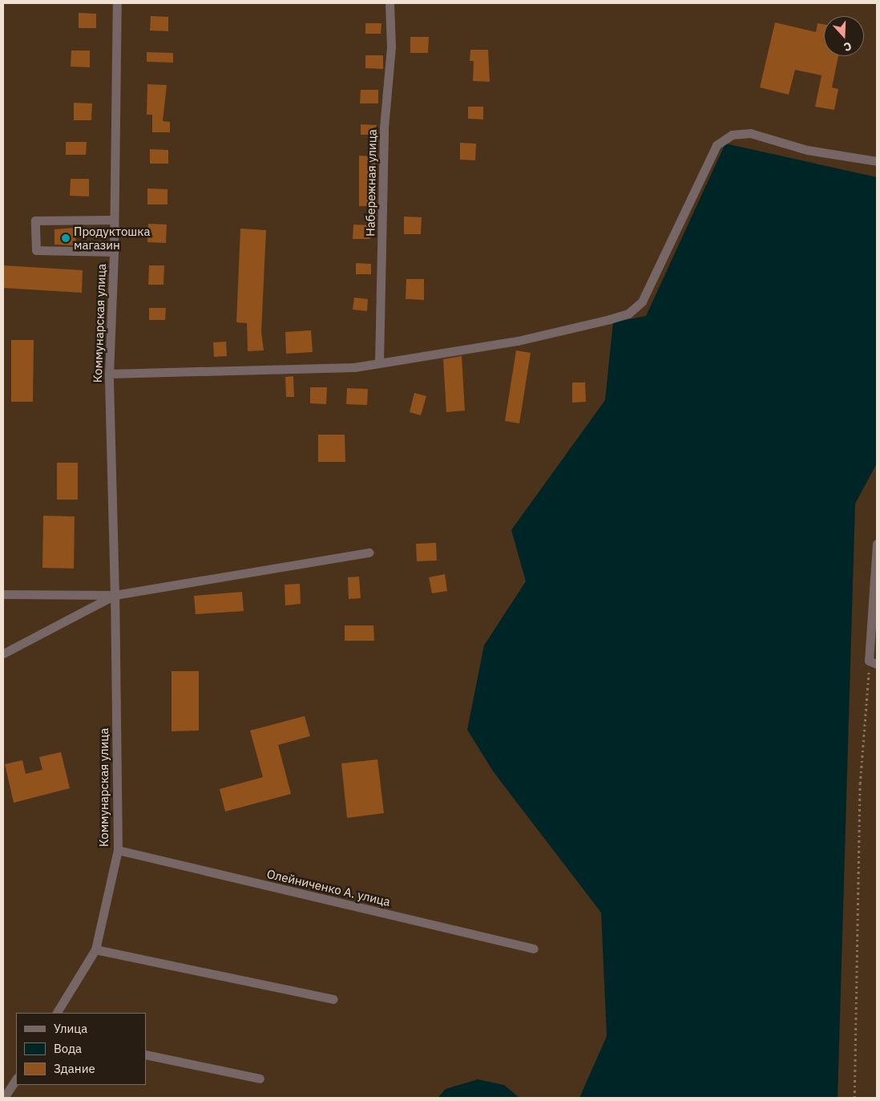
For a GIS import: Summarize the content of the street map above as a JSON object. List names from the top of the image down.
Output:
{
  "streets": {
    "street": ["Набережная улица", "Коммунарская улица", "Олейниченко А. улица"]
  },
  "crossings": [
    ["Коммунарская улица", "Олейниченко А. улица"]
  ],
  "places": ["Продуктошка магазин"],
  "legend": ["Улица", "Вода", "Здание"],
  "north": "bottom"
}
